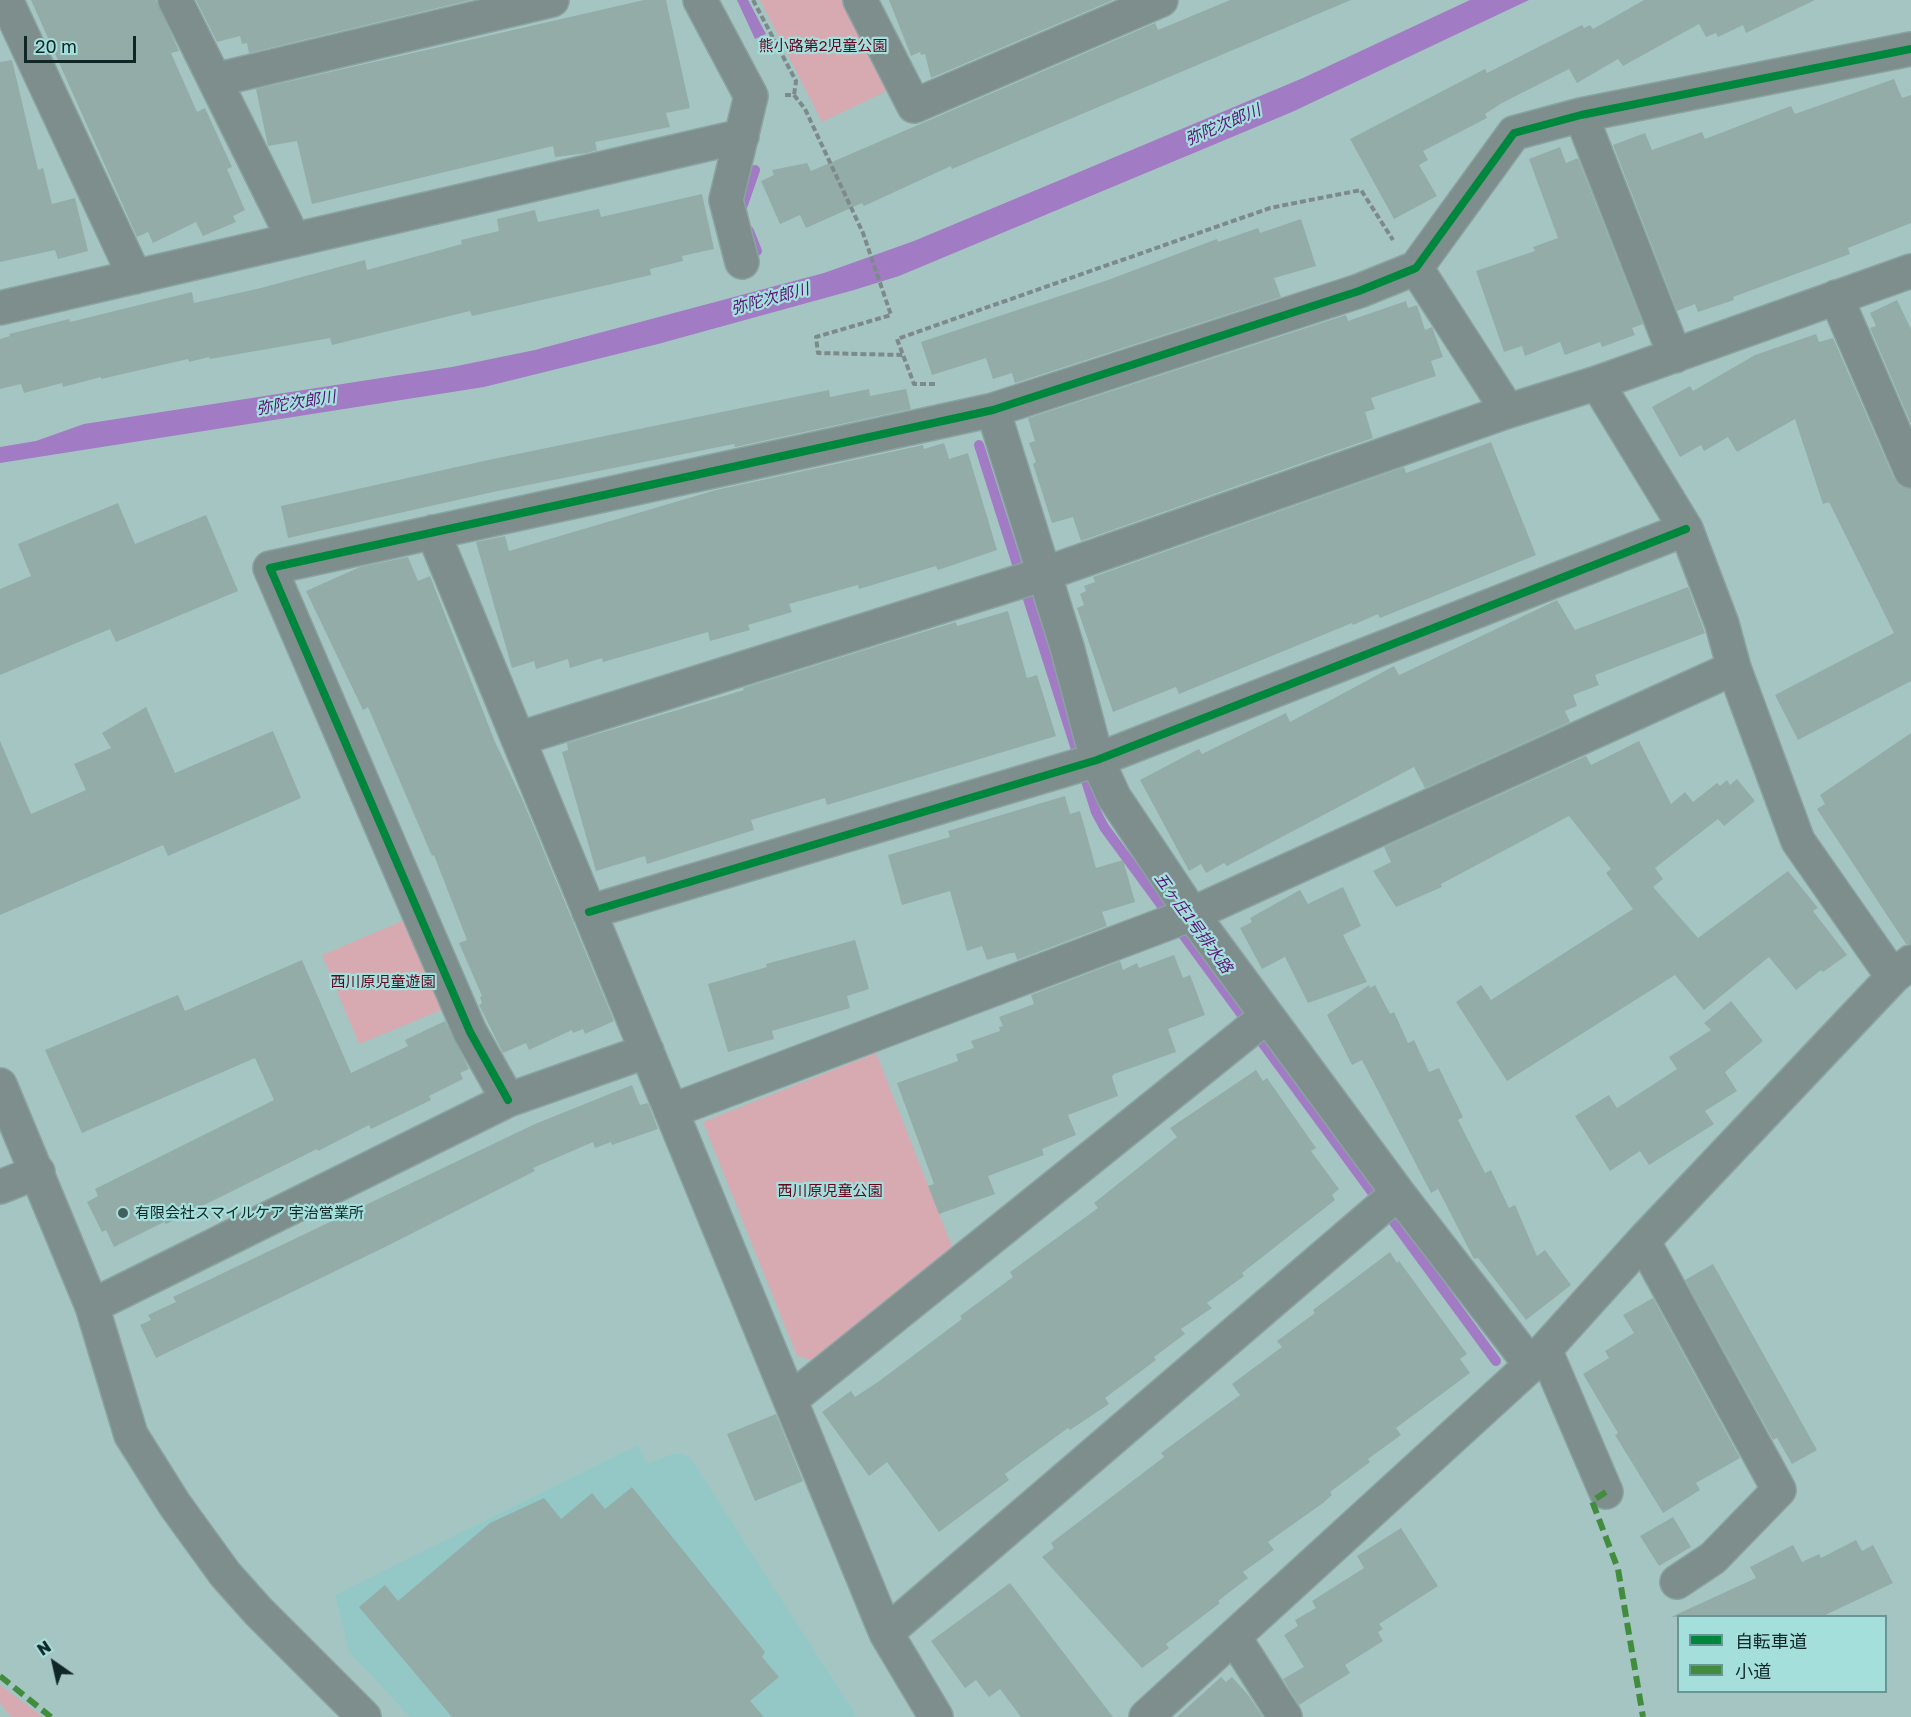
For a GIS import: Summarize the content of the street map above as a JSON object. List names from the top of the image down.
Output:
{
  "water": ["弥陀次郎川", "五ヶ庄1号排水路"],
  "parks": ["熊小路第2児童公園", "西川原児童遊園", "西川原児童公園"],
  "places": ["有限会社スマイルケア 宇治営業所"],
  "legend": ["自転車道", "小道"],
  "scale_bar": "20 m",
  "north": "top left"
}
